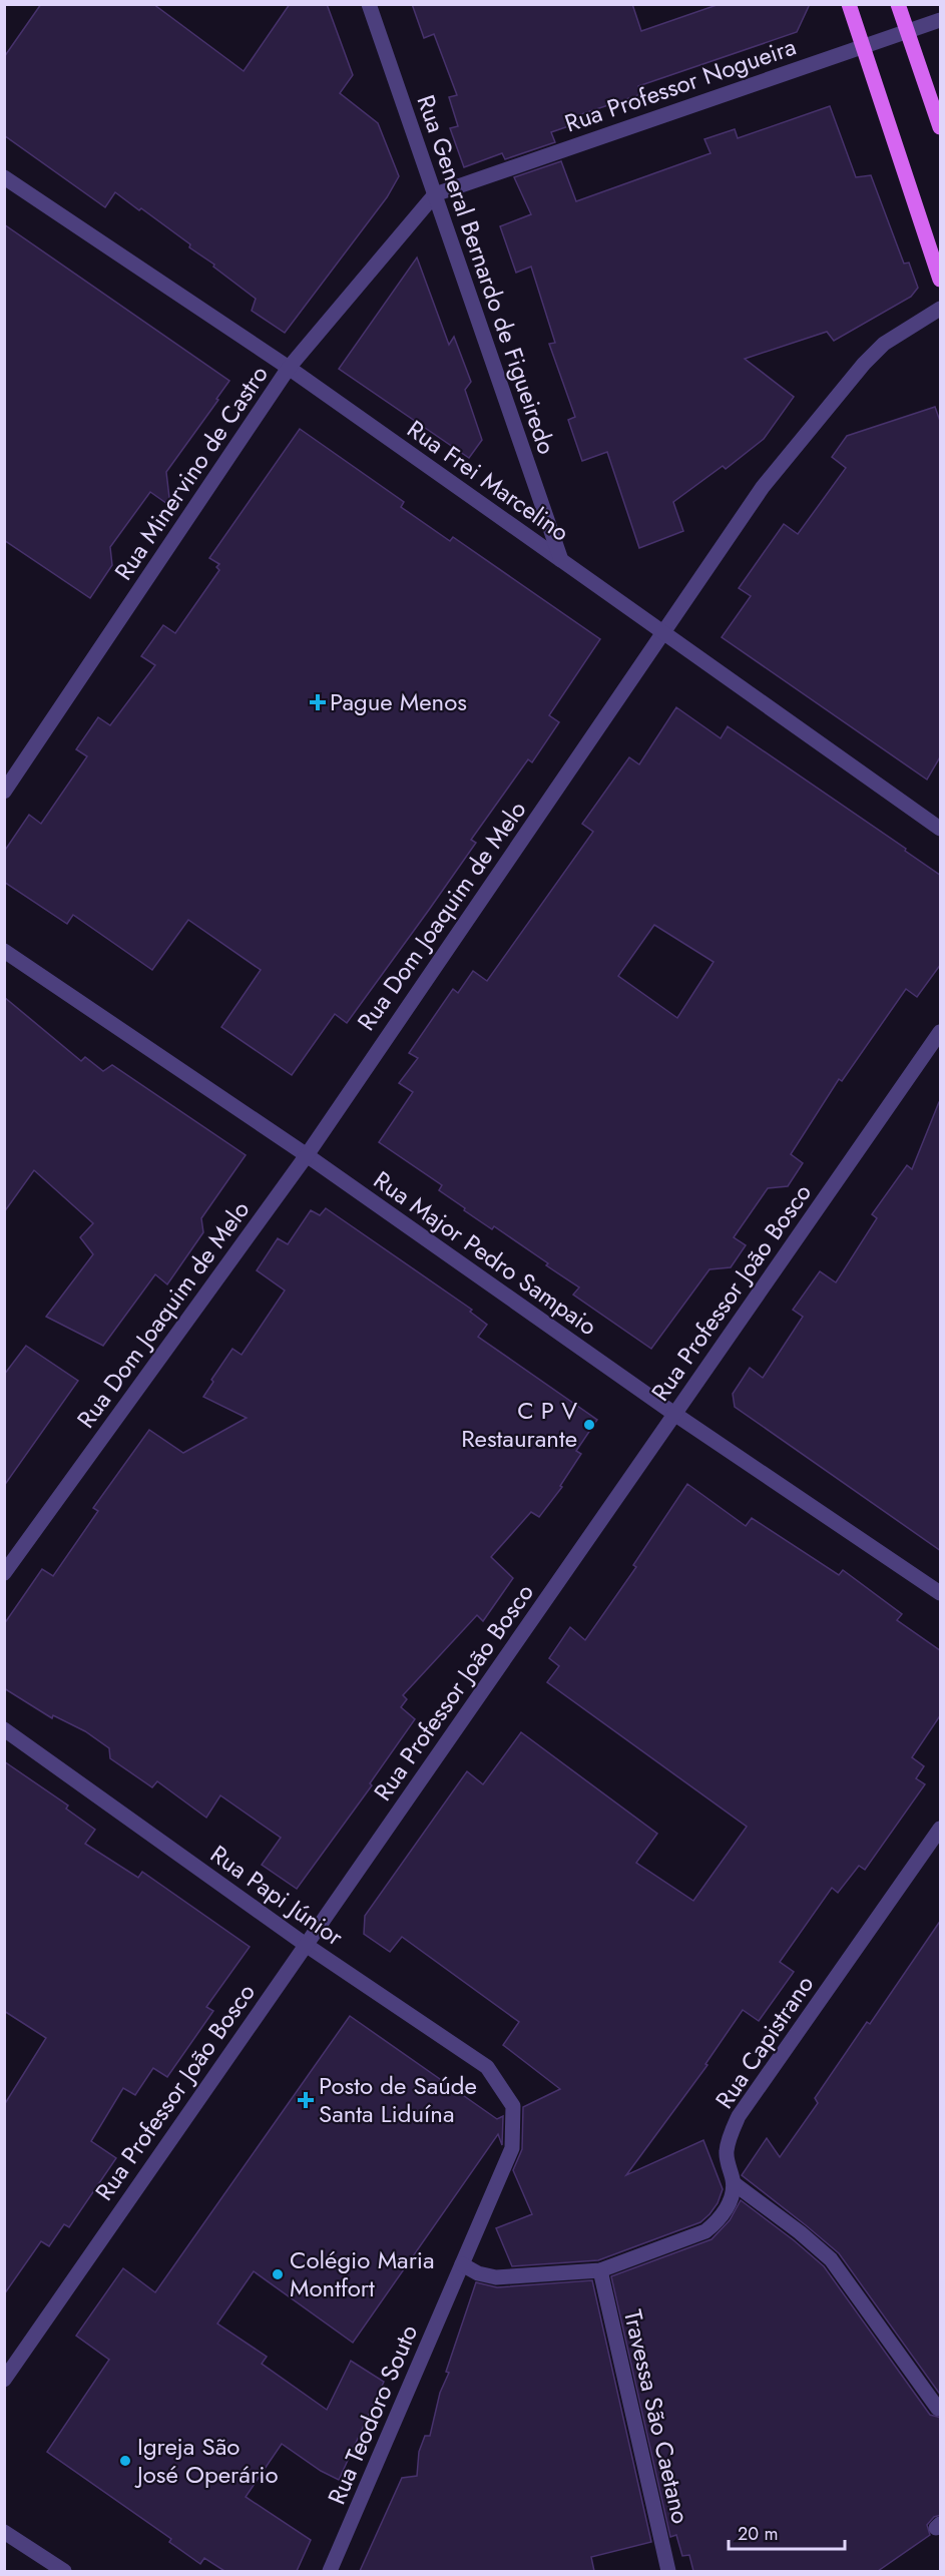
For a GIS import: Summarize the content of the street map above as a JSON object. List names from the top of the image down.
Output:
{
  "streets": {
    "street": [
      "Rua Professor Nogueira",
      "Rua General Bernardo de Figueiredo",
      "Rua Minervino de Castro",
      "Rua Frei Marcelino",
      "Rua Dom Joaquim de Melo",
      "Rua Major Pedro Sampaio",
      "Rua Professor João Bosco",
      "Rua Papi Júnior",
      "Rua Capistrano",
      "Rua Teodoro Souto",
      "Travessa São Caetano"
    ]
  },
  "crossings": [
    ["Rua Professor Nogueira", "Rua General Bernardo de Figueiredo"],
    ["Rua Professor Nogueira", "Rua Minervino de Castro"],
    ["Rua General Bernardo de Figueiredo", "Rua Minervino de Castro"],
    ["Rua General Bernardo de Figueiredo", "Rua Frei Marcelino"],
    ["Rua Minervino de Castro", "Rua Frei Marcelino"],
    ["Rua Frei Marcelino", "Rua Dom Joaquim de Melo"],
    ["Rua Dom Joaquim de Melo", "Rua Major Pedro Sampaio"],
    ["Rua Major Pedro Sampaio", "Rua Professor João Bosco"],
    ["Rua Professor João Bosco", "Rua Papi Júnior"],
    ["Rua Papi Júnior", "Rua Teodoro Souto"]
  ],
  "places": {
    "health": ["Pague Menos", "Posto de Saúde Santa Liduína"],
    "other": ["C P V Restaurante", "Colégio Maria Montfort", "Igreja São José Operário"]
  },
  "scale_bar": "20 m"
}
